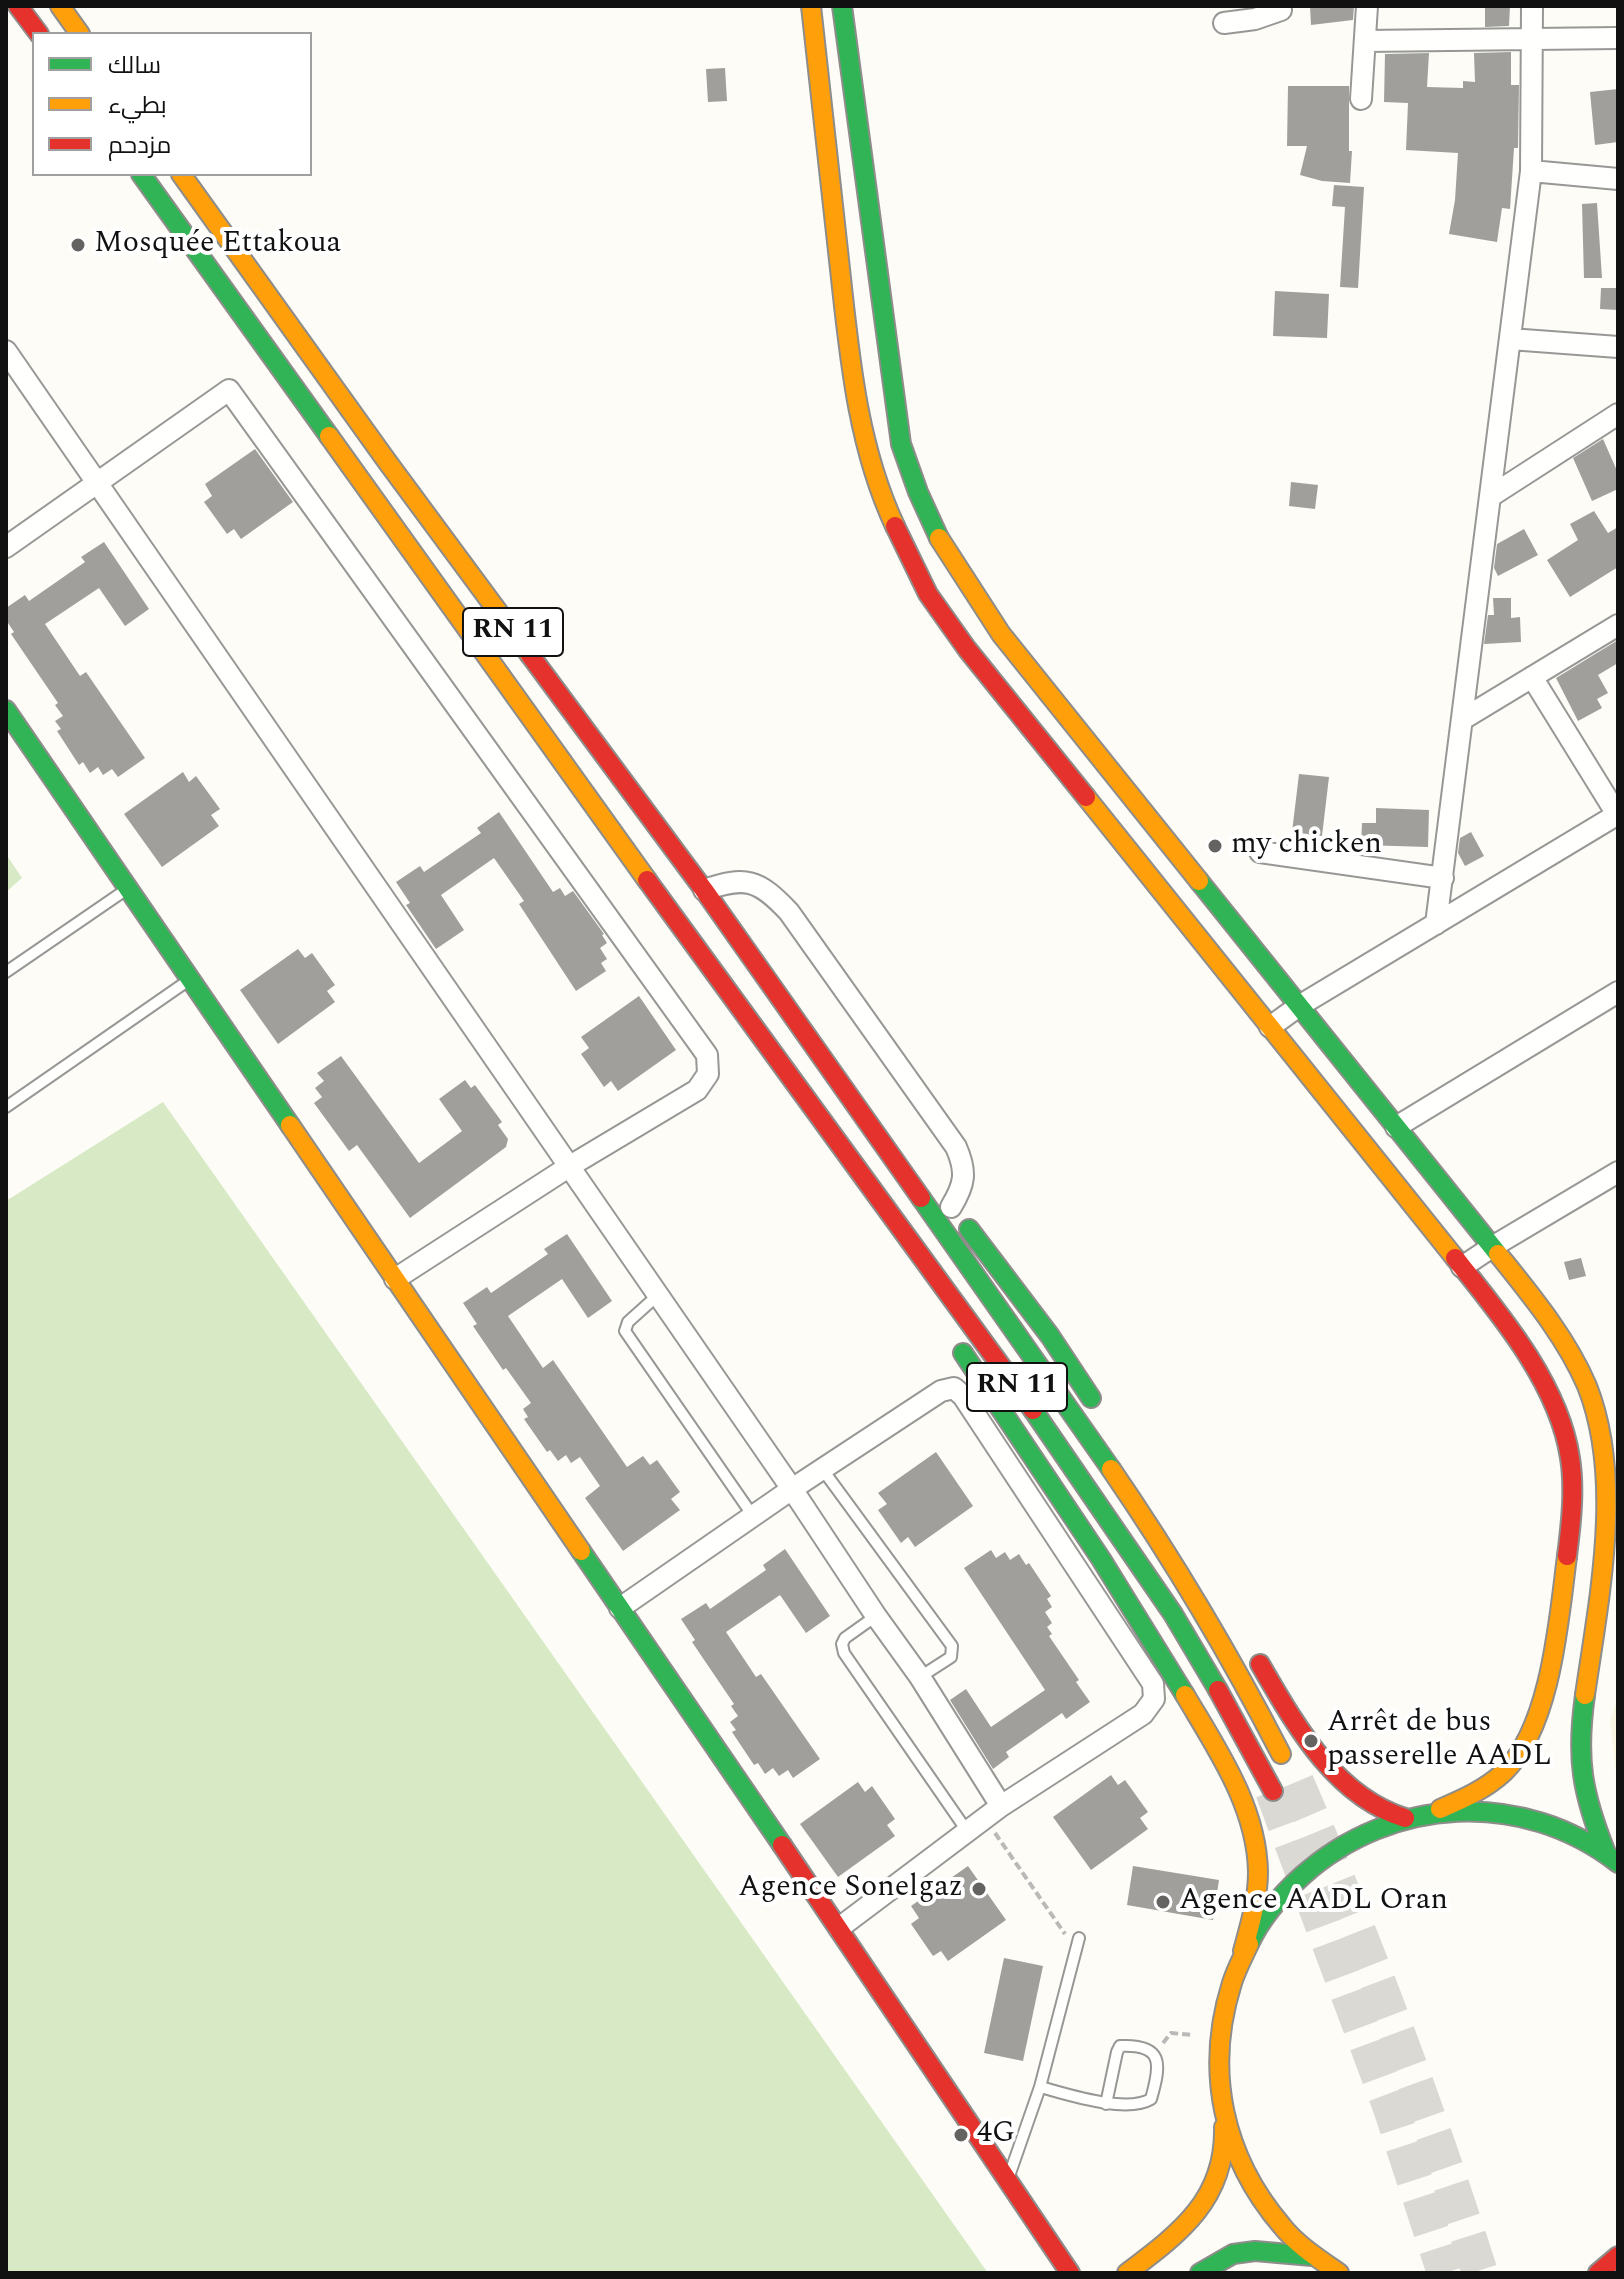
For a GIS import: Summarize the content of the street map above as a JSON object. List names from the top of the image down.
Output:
{
  "streets": {
    "main road": ["RN 11"]
  },
  "places": [
    "Mosquée Ettakoua",
    "my chicken",
    "Arrêt de bus passerelle AADL",
    "Agence Sonelgaz",
    "Agence AADL Oran",
    "4G"
  ],
  "legend": ["سالك", "بطيء", "مزدحم"]
}
